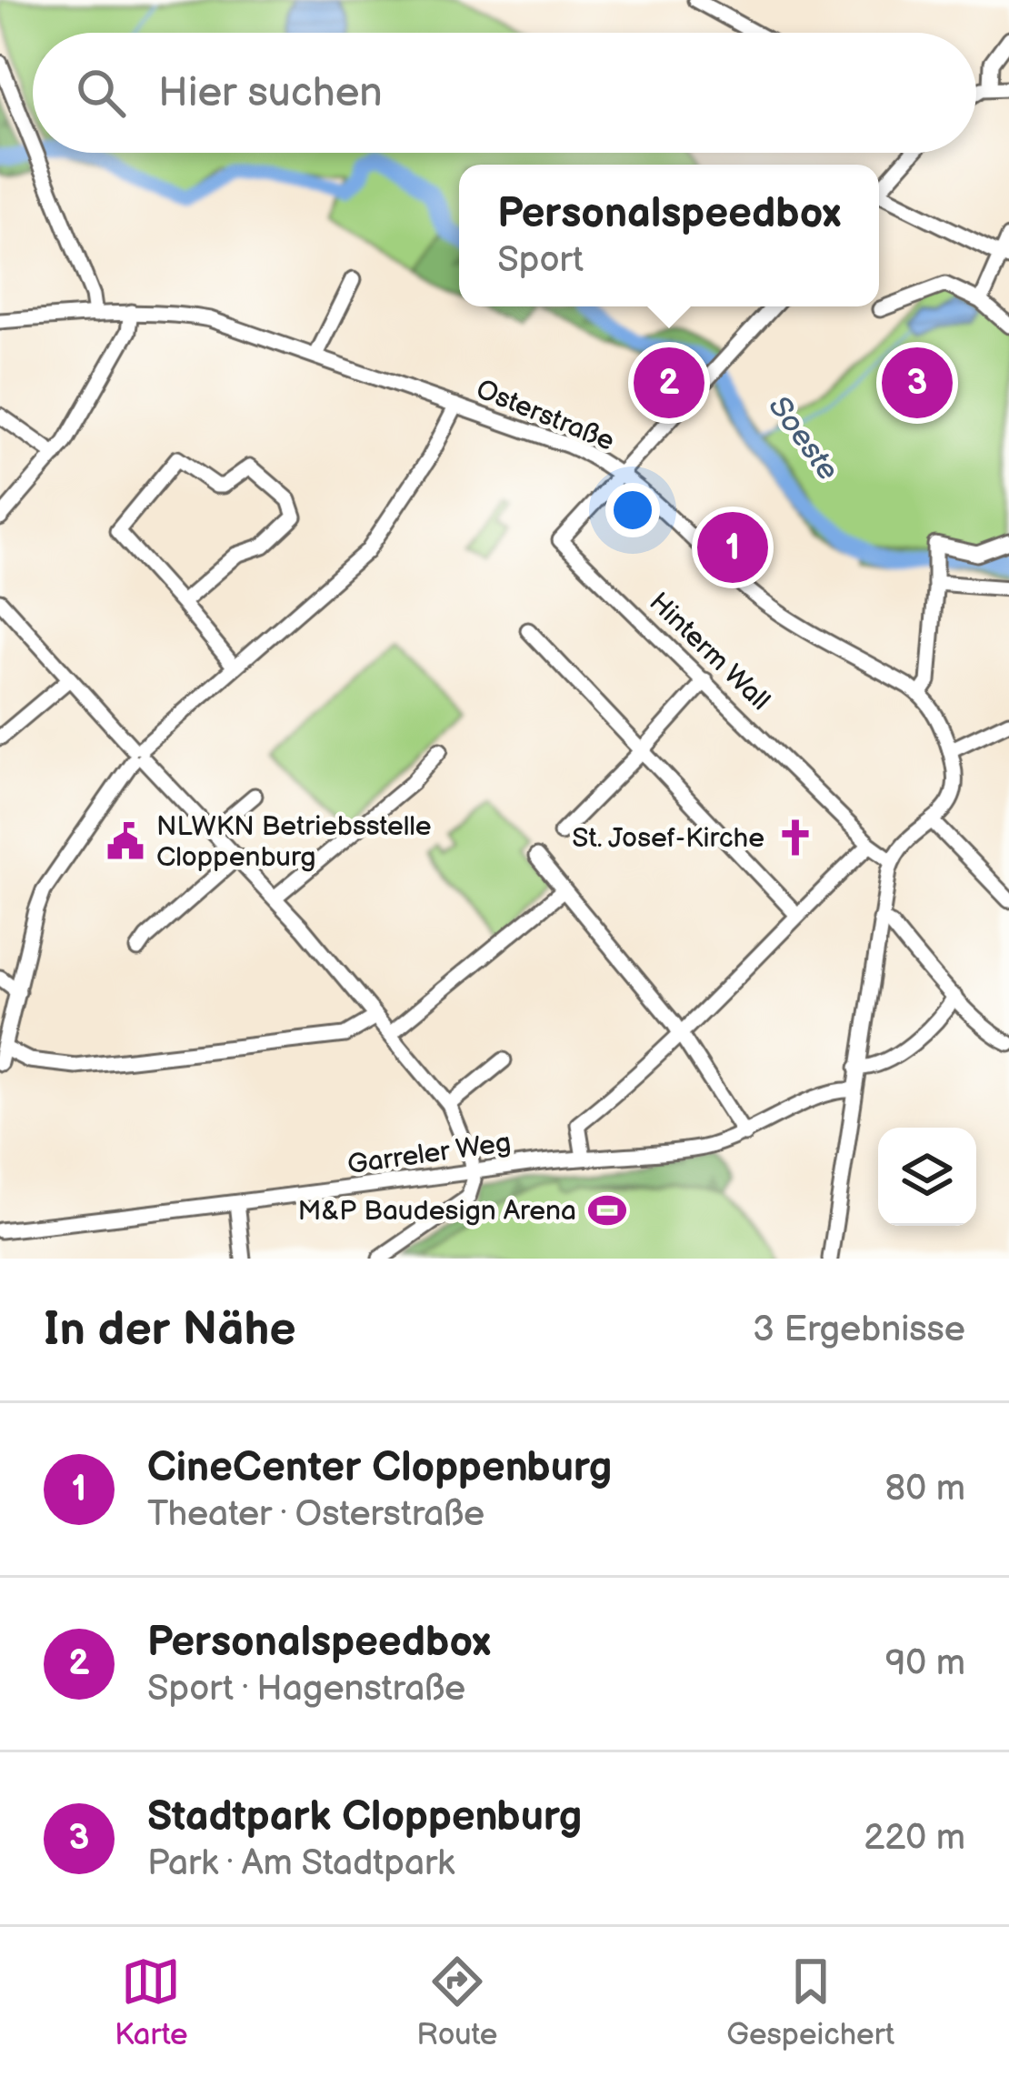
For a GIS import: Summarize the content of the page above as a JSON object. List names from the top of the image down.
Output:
{
  "streets": {
    "street": ["Osterstraße", "Hinterm Wall", "Garreler Weg"]
  },
  "crossings": [
    ["Osterstraße", "Hinterm Wall"]
  ],
  "water": ["Soeste"],
  "places": {
    "church": ["St. Josef-Kirche"],
    "public building": ["NLWKN Betriebsstelle Cloppenburg"],
    "sports": ["M&P Baudesign Arena"]
  },
  "page": {
    "search": "Hier suchen",
    "popup": ["Personalspeedbox", "Sport"],
    "pins": ["2", "3", "1"],
    "heading": ["In der Nähe", "3 Ergebnisse"],
    "list": [
      {
        "mark": "1",
        "name": "CineCenter Cloppenburg",
        "note": "Theater · Osterstraße",
        "value": "80 m"
      },
      {
        "mark": "2",
        "name": "Personalspeedbox",
        "note": "Sport · Hagenstraße",
        "value": "90 m"
      },
      {
        "mark": "3",
        "name": "Stadtpark Cloppenburg",
        "note": "Park · Am Stadtpark",
        "value": "220 m"
      }
    ],
    "nav": ["Karte", "Route", "Gespeichert"]
  }
}
